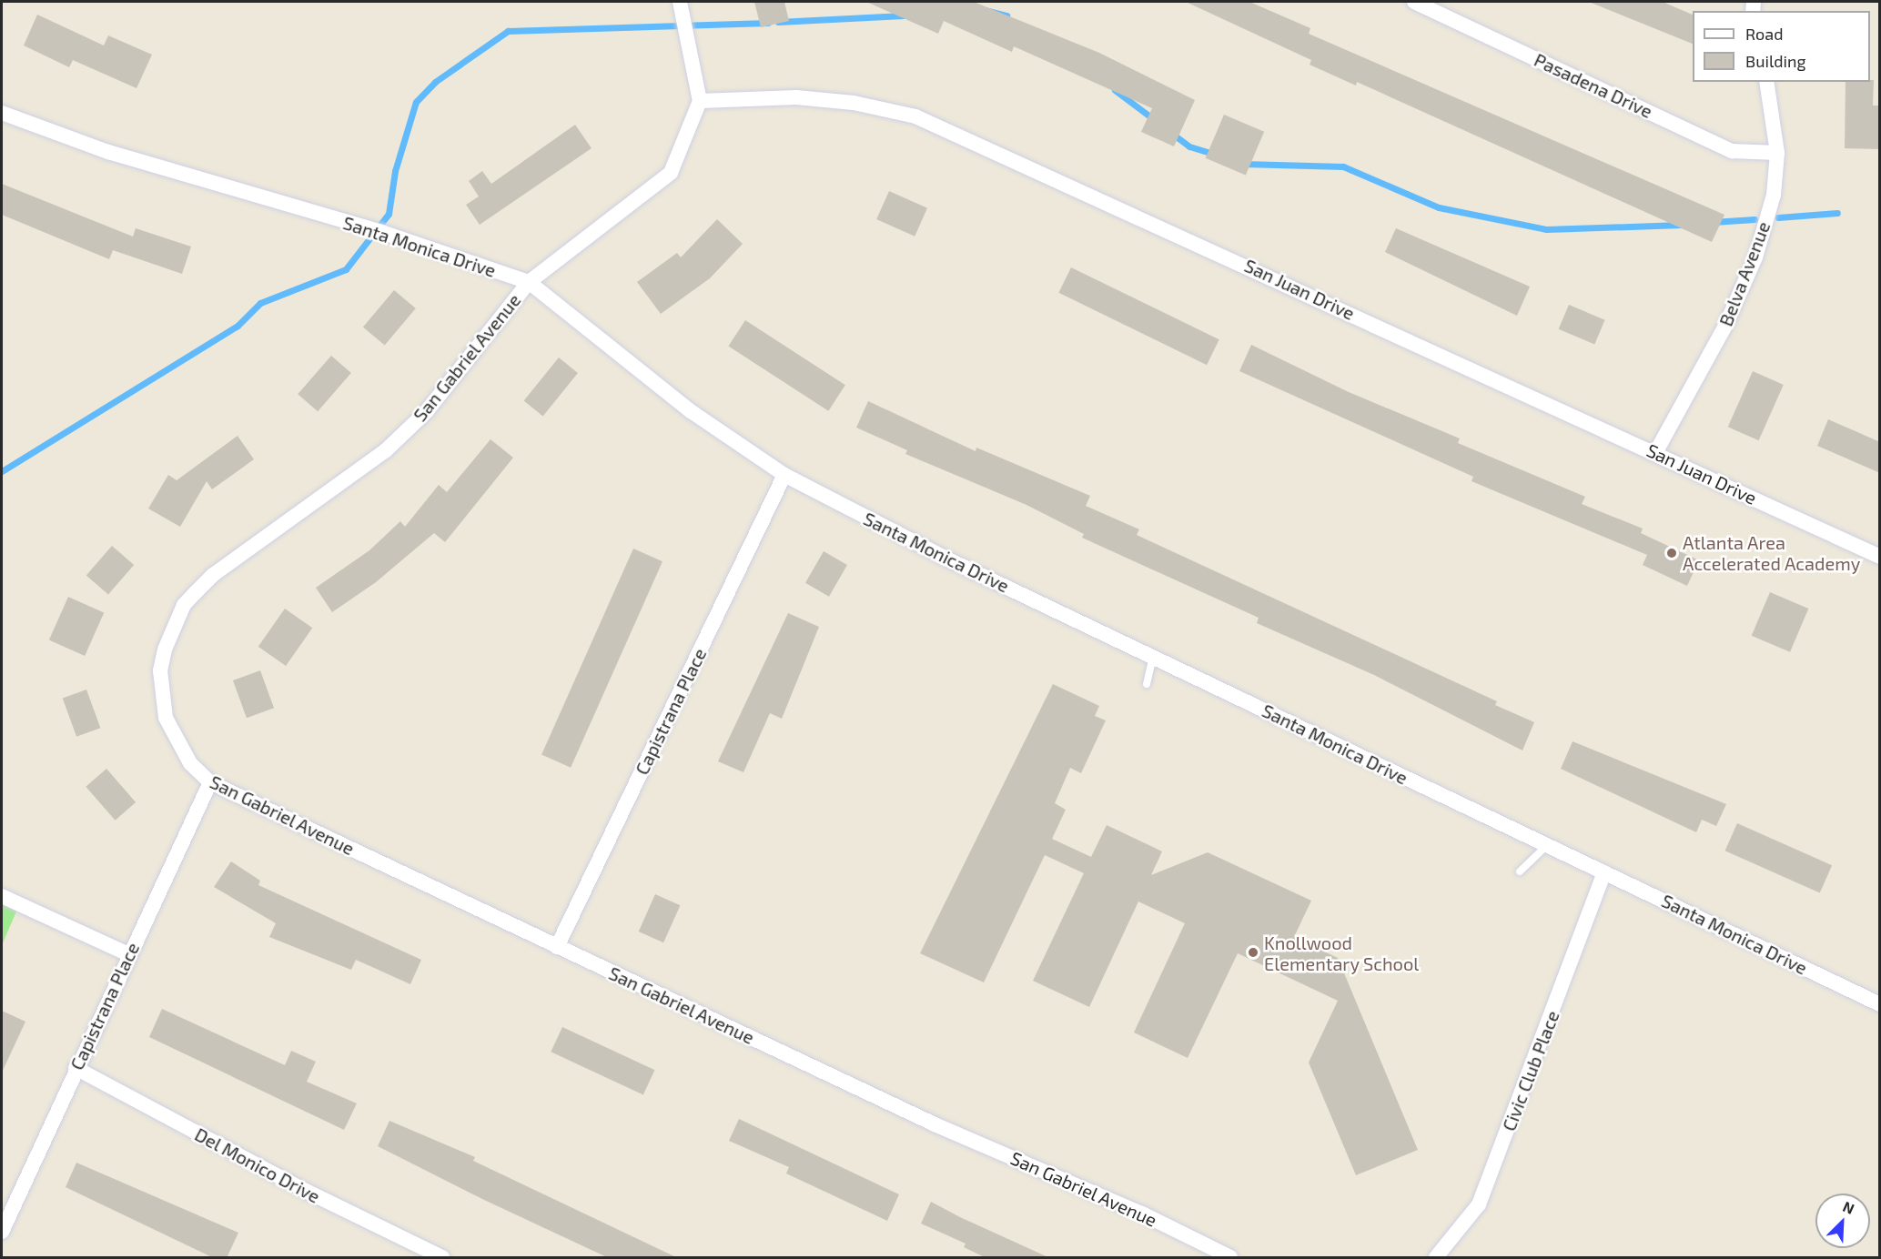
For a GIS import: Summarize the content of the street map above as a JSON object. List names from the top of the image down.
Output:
{
  "streets": {
    "street": [
      "Pasadena Drive",
      "Santa Monica Drive",
      "Belva Avenue",
      "San Juan Drive",
      "San Gabriel Avenue",
      "Capistrana Place",
      "Civic Club Place",
      "Del Monico Drive"
    ]
  },
  "crossings": [
    ["Pasadena Drive", "Belva Avenue"],
    ["Santa Monica Drive", "San Gabriel Avenue"],
    ["Santa Monica Drive", "Capistrana Place"],
    ["Santa Monica Drive", "Civic Club Place"],
    ["Belva Avenue", "San Juan Drive"],
    ["San Juan Drive", "San Gabriel Avenue"],
    ["San Gabriel Avenue", "Capistrana Place"],
    ["Capistrana Place", "Del Monico Drive"]
  ],
  "places": ["Atlanta Area Accelerated Academy", "Knollwood Elementary School"],
  "legend": ["Road", "Building"],
  "north": "top right"
}
